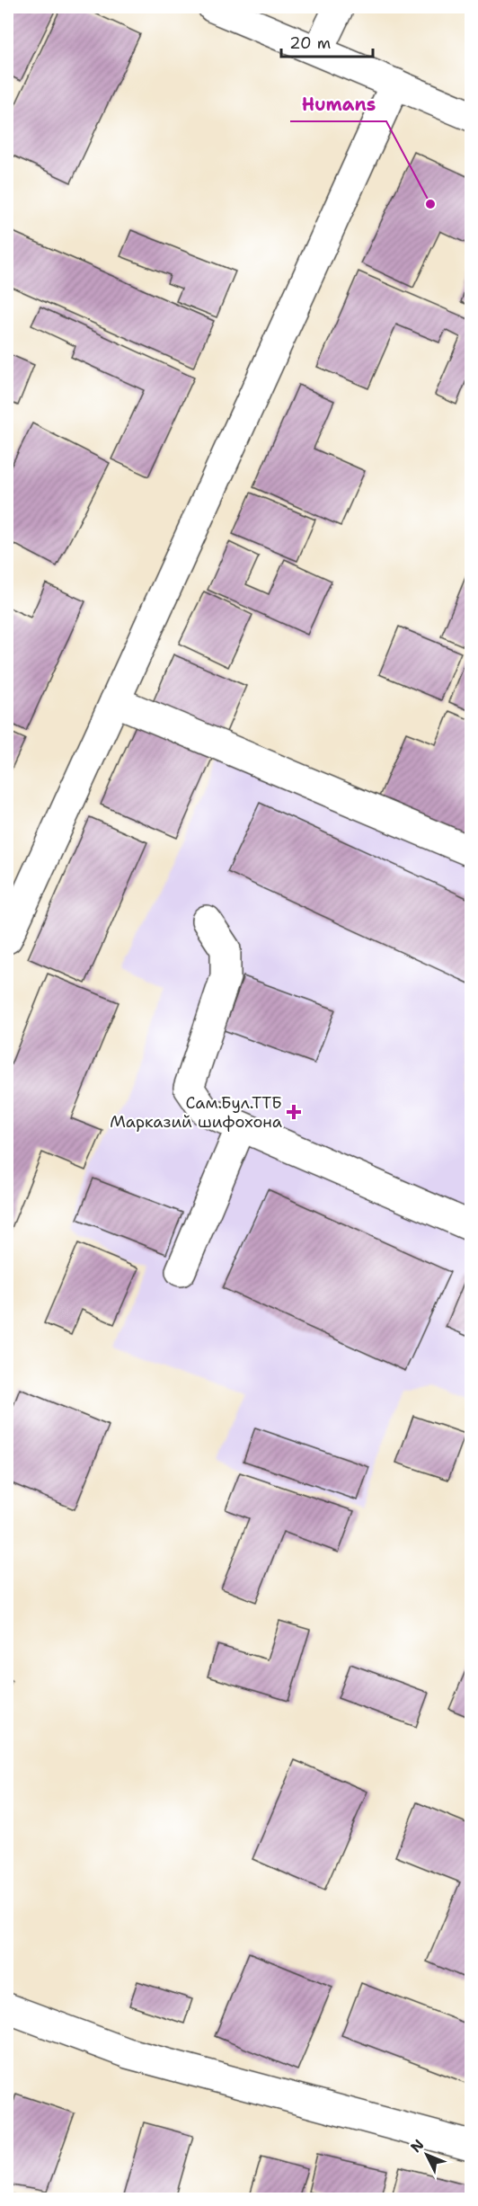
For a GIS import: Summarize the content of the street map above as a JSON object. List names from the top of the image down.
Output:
{
  "places": {
    "other": ["Humans"],
    "health": ["Сам.Бул.ТТБ Марказий шифохона"]
  },
  "scale_bar": "20 m",
  "north": "top left"
}
